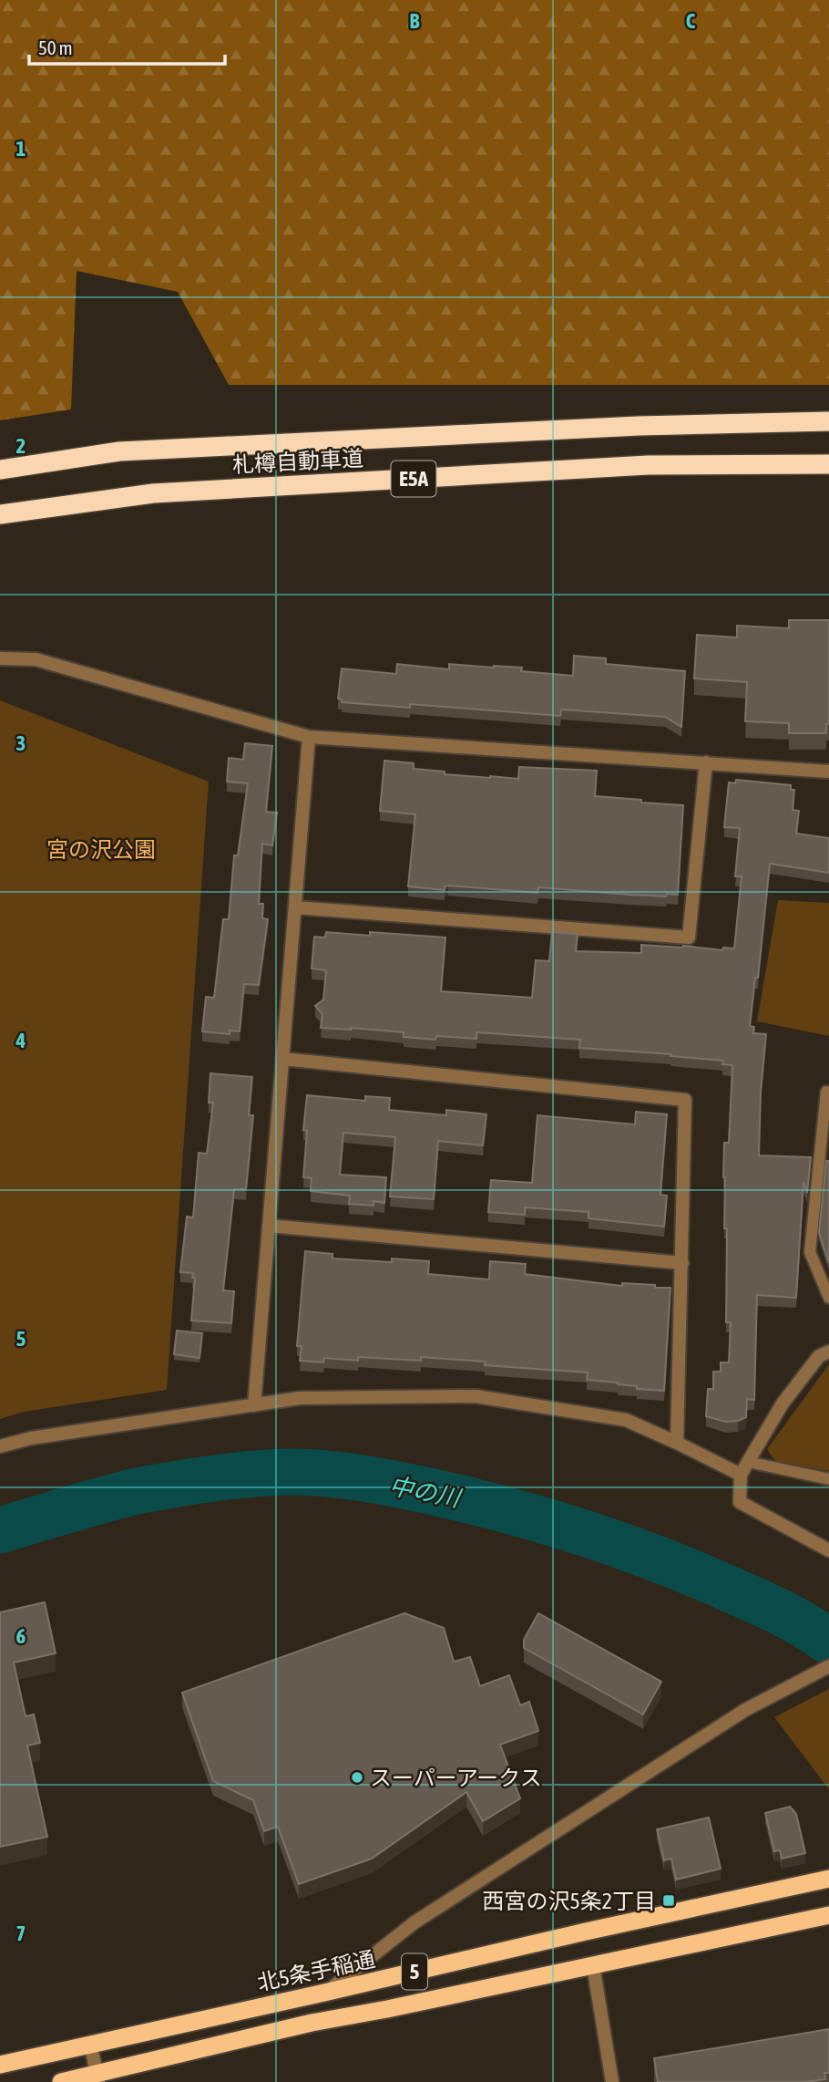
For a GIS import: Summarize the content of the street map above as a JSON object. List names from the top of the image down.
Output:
{
  "streets": {
    "highway": [
      "札樽自動車道",
      "E5A",
      "北5条手稲通",
      "5"
    ]
  },
  "water": ["中の川"],
  "parks": ["宮の沢公園"],
  "places": {
    "other": ["スーパーアークス"],
    "transit": ["西宮の沢5条2丁目"]
  },
  "scale_bar": "50 m",
  "grid": {
    "columns": ["B", "C"],
    "rows": [
      "1",
      "2",
      "3",
      "4",
      "5",
      "6",
      "7"
    ]
  }
}
